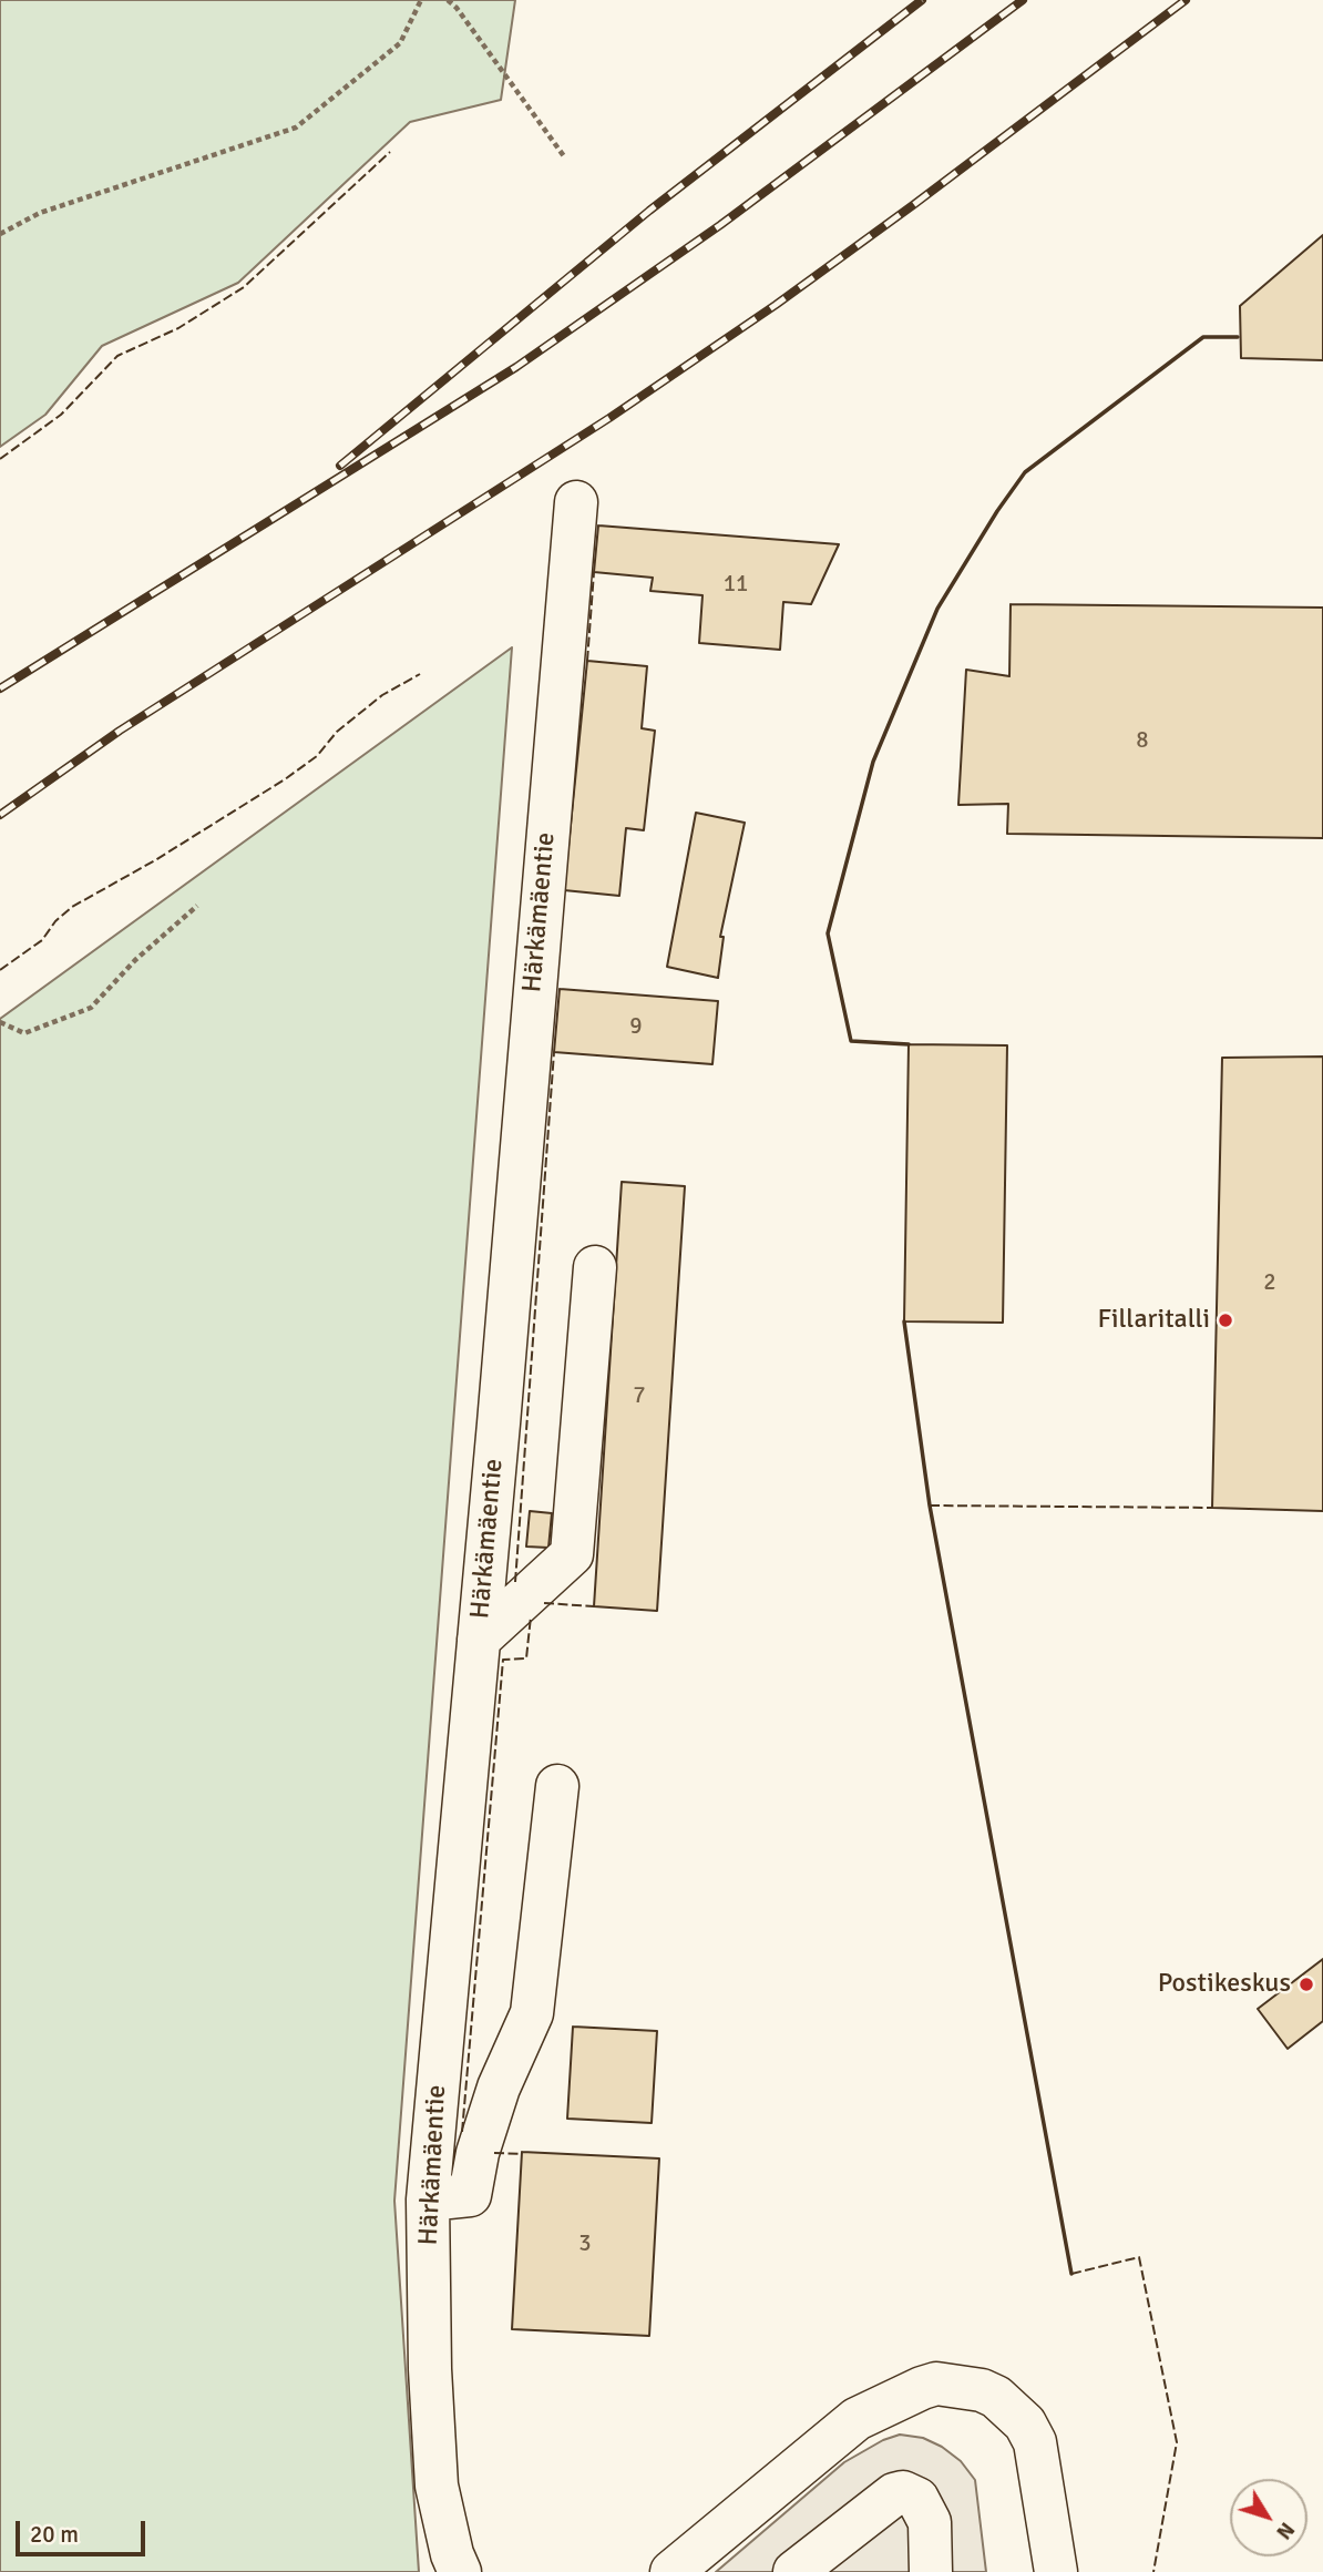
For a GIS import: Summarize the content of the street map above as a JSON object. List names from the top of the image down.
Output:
{
  "streets": {
    "street": ["Härkämäentie"]
  },
  "places": ["Fillaritalli", "Postikeskus"],
  "house_numbers": [
    "11",
    "8",
    "9",
    "2",
    "7",
    "3"
  ],
  "scale_bar": "20 m",
  "north": "bottom right"
}
